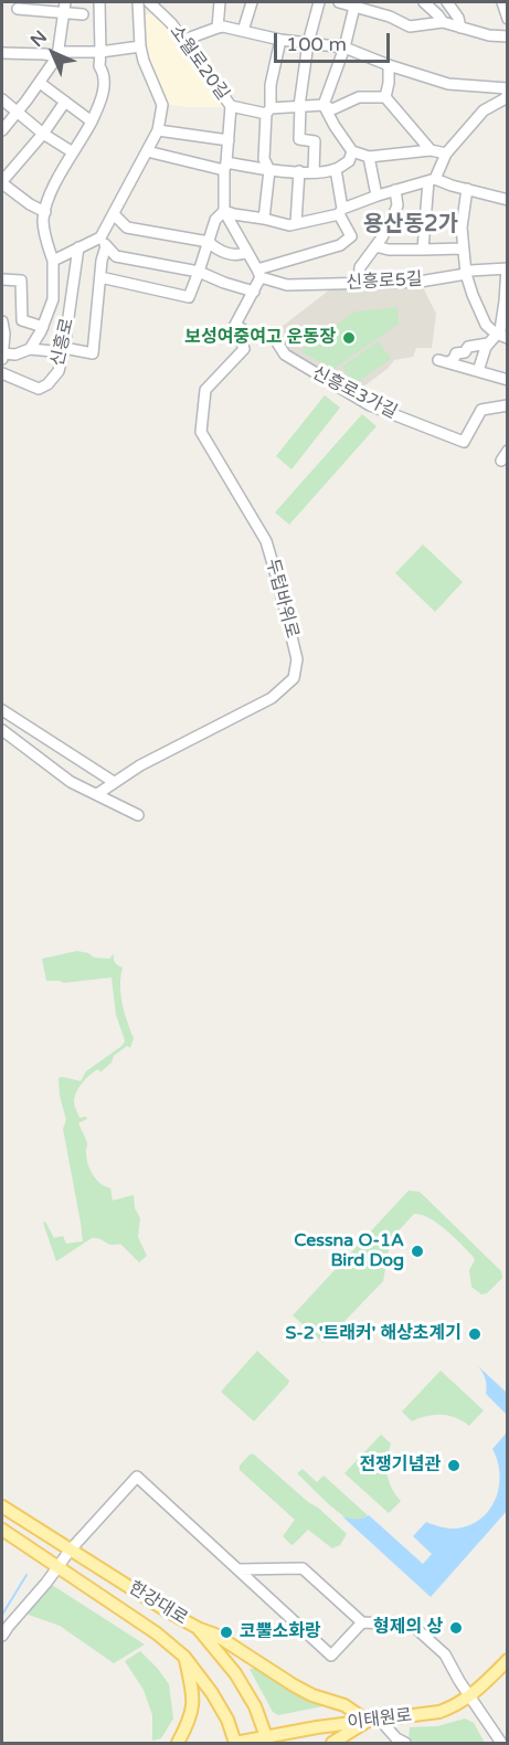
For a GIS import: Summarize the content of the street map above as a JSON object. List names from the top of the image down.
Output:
{
  "streets": {
    "main road": ["한강대로", "이태원로"],
    "street": [
      "소월로20길",
      "신흥로5길",
      "신흥로",
      "신흥로3가길",
      "두텁바위로"
    ]
  },
  "crossings": [
    ["소월로20길", "신흥로5길"],
    ["신흥로3가길", "두텁바위로"],
    ["한강대로", "이태원로"]
  ],
  "districts": ["용산동2가"],
  "places": [
    "보성여중여고 운동장",
    "Cessna O-1A Bird Dog",
    "S-2 '트래커' 해상초계기",
    "전쟁기념관",
    "형제의 상",
    "코뿔소화랑"
  ],
  "scale_bar": "100 m",
  "north": "top left"
}
